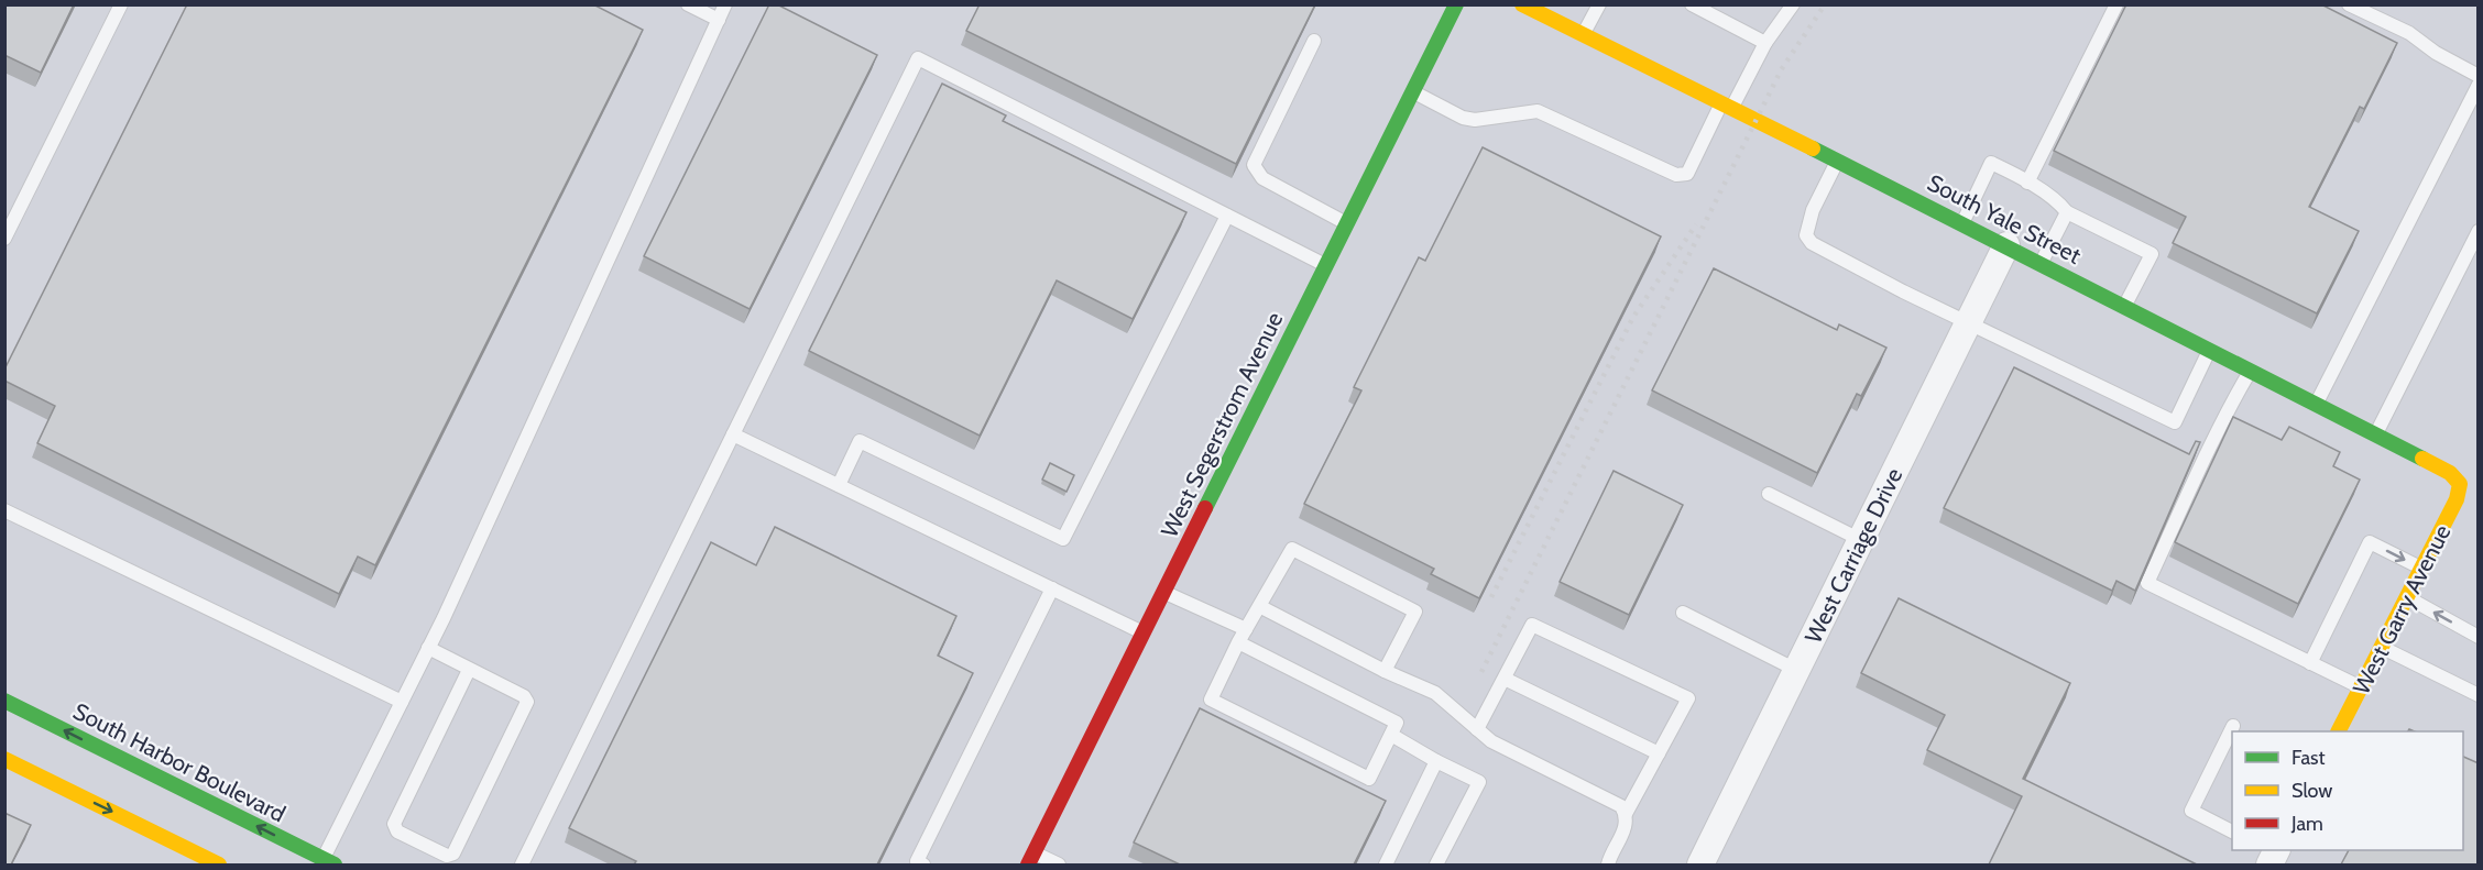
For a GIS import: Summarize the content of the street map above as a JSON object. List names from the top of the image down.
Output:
{
  "streets": {
    "main road": [
      "South Yale Street",
      "West Segerstrom Avenue",
      "West Garry Avenue",
      "South Harbor Boulevard"
    ],
    "street": ["West Carriage Drive"]
  },
  "crossings": [
    ["South Yale Street", "West Carriage Drive"],
    ["South Yale Street", "West Garry Avenue"]
  ],
  "legend": ["Fast", "Slow", "Jam"]
}
